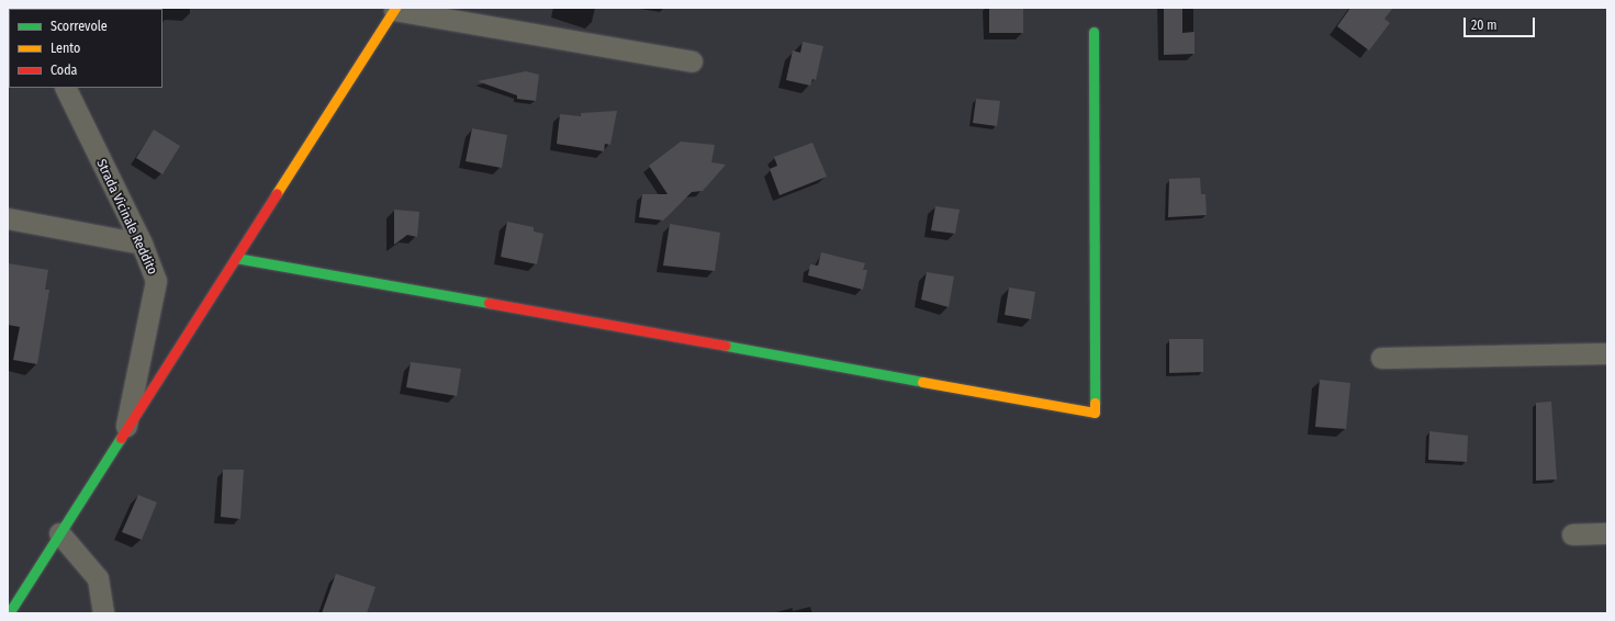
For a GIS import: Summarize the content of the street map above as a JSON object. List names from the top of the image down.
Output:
{
  "streets": {
    "street": ["Strada Vicinale Reddito"]
  },
  "legend": ["Scorrevole", "Lento", "Coda"],
  "scale_bar": "20 m"
}
